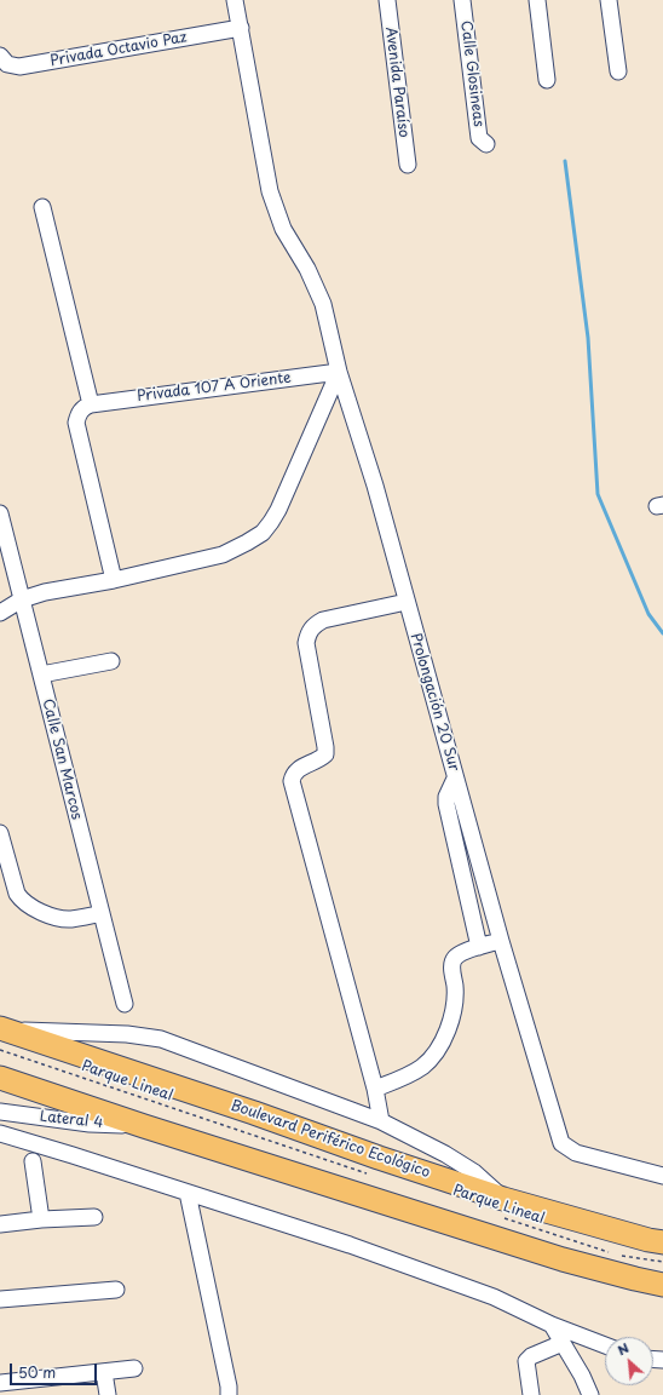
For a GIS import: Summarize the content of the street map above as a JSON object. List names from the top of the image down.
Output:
{
  "streets": {
    "highway": ["Boulevard Periférico Ecológico"],
    "street": [
      "Privada Octavio Paz",
      "Calle Glosineas",
      "Avenida Paraíso",
      "Privada 107 A Oriente",
      "Prolongación 20 Sur",
      "Calle San Marcos",
      "Lateral 4"
    ],
    "path": ["Parque Lineal"]
  },
  "crossings": [
    ["Privada Octavio Paz", "Prolongación 20 Sur"],
    ["Privada 107 A Oriente", "Prolongación 20 Sur"],
    ["Parque Lineal", "Boulevard Periférico Ecológico"]
  ],
  "scale_bar": "50 m",
  "north": "top left"
}
